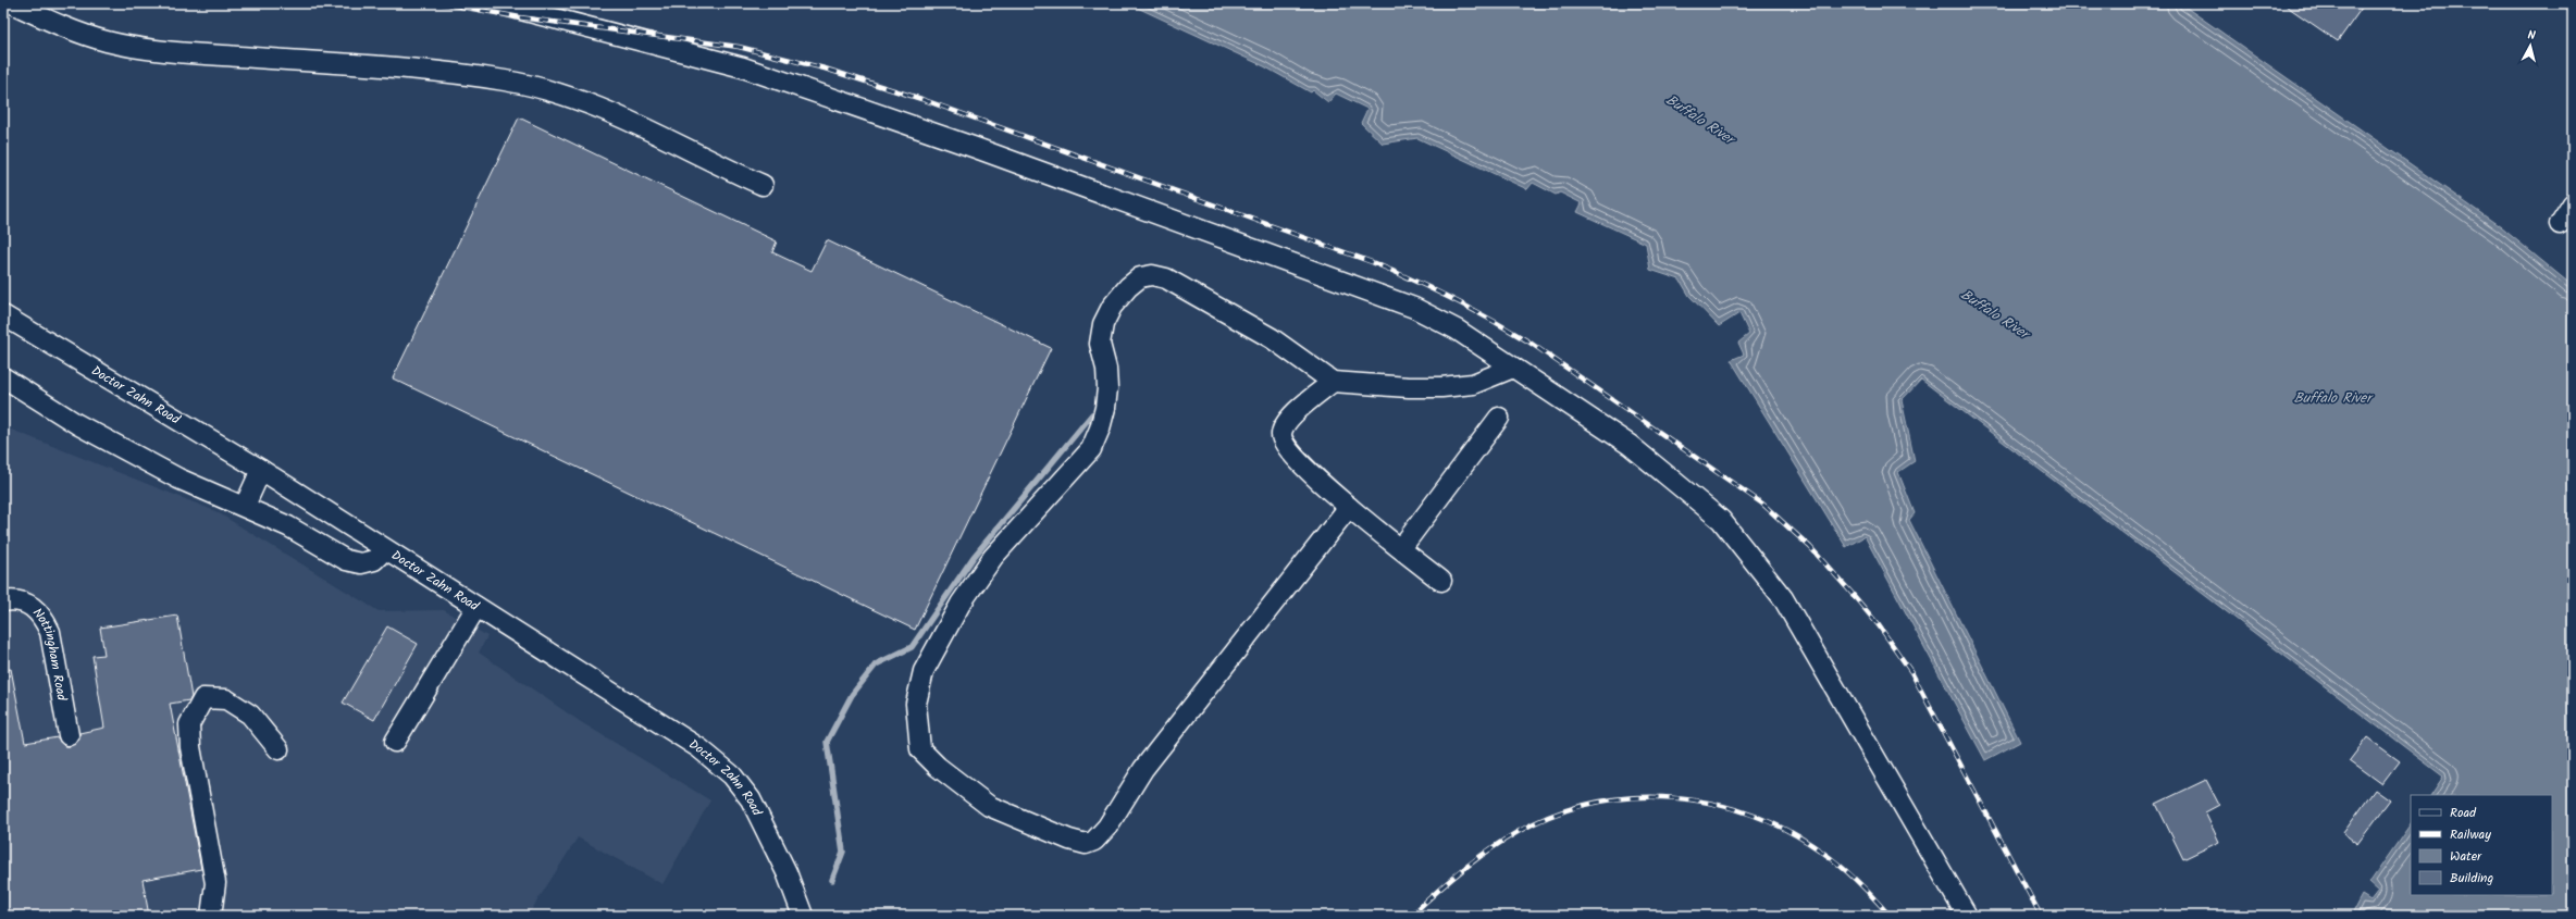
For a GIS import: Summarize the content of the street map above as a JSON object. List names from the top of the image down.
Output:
{
  "streets": {
    "street": ["Doctor Zahn Road", "Nottingham Road"]
  },
  "water": ["Buffalo River"],
  "legend": [
    "Road",
    "Railway",
    "Water",
    "Building"
  ],
  "north": "top"
}
